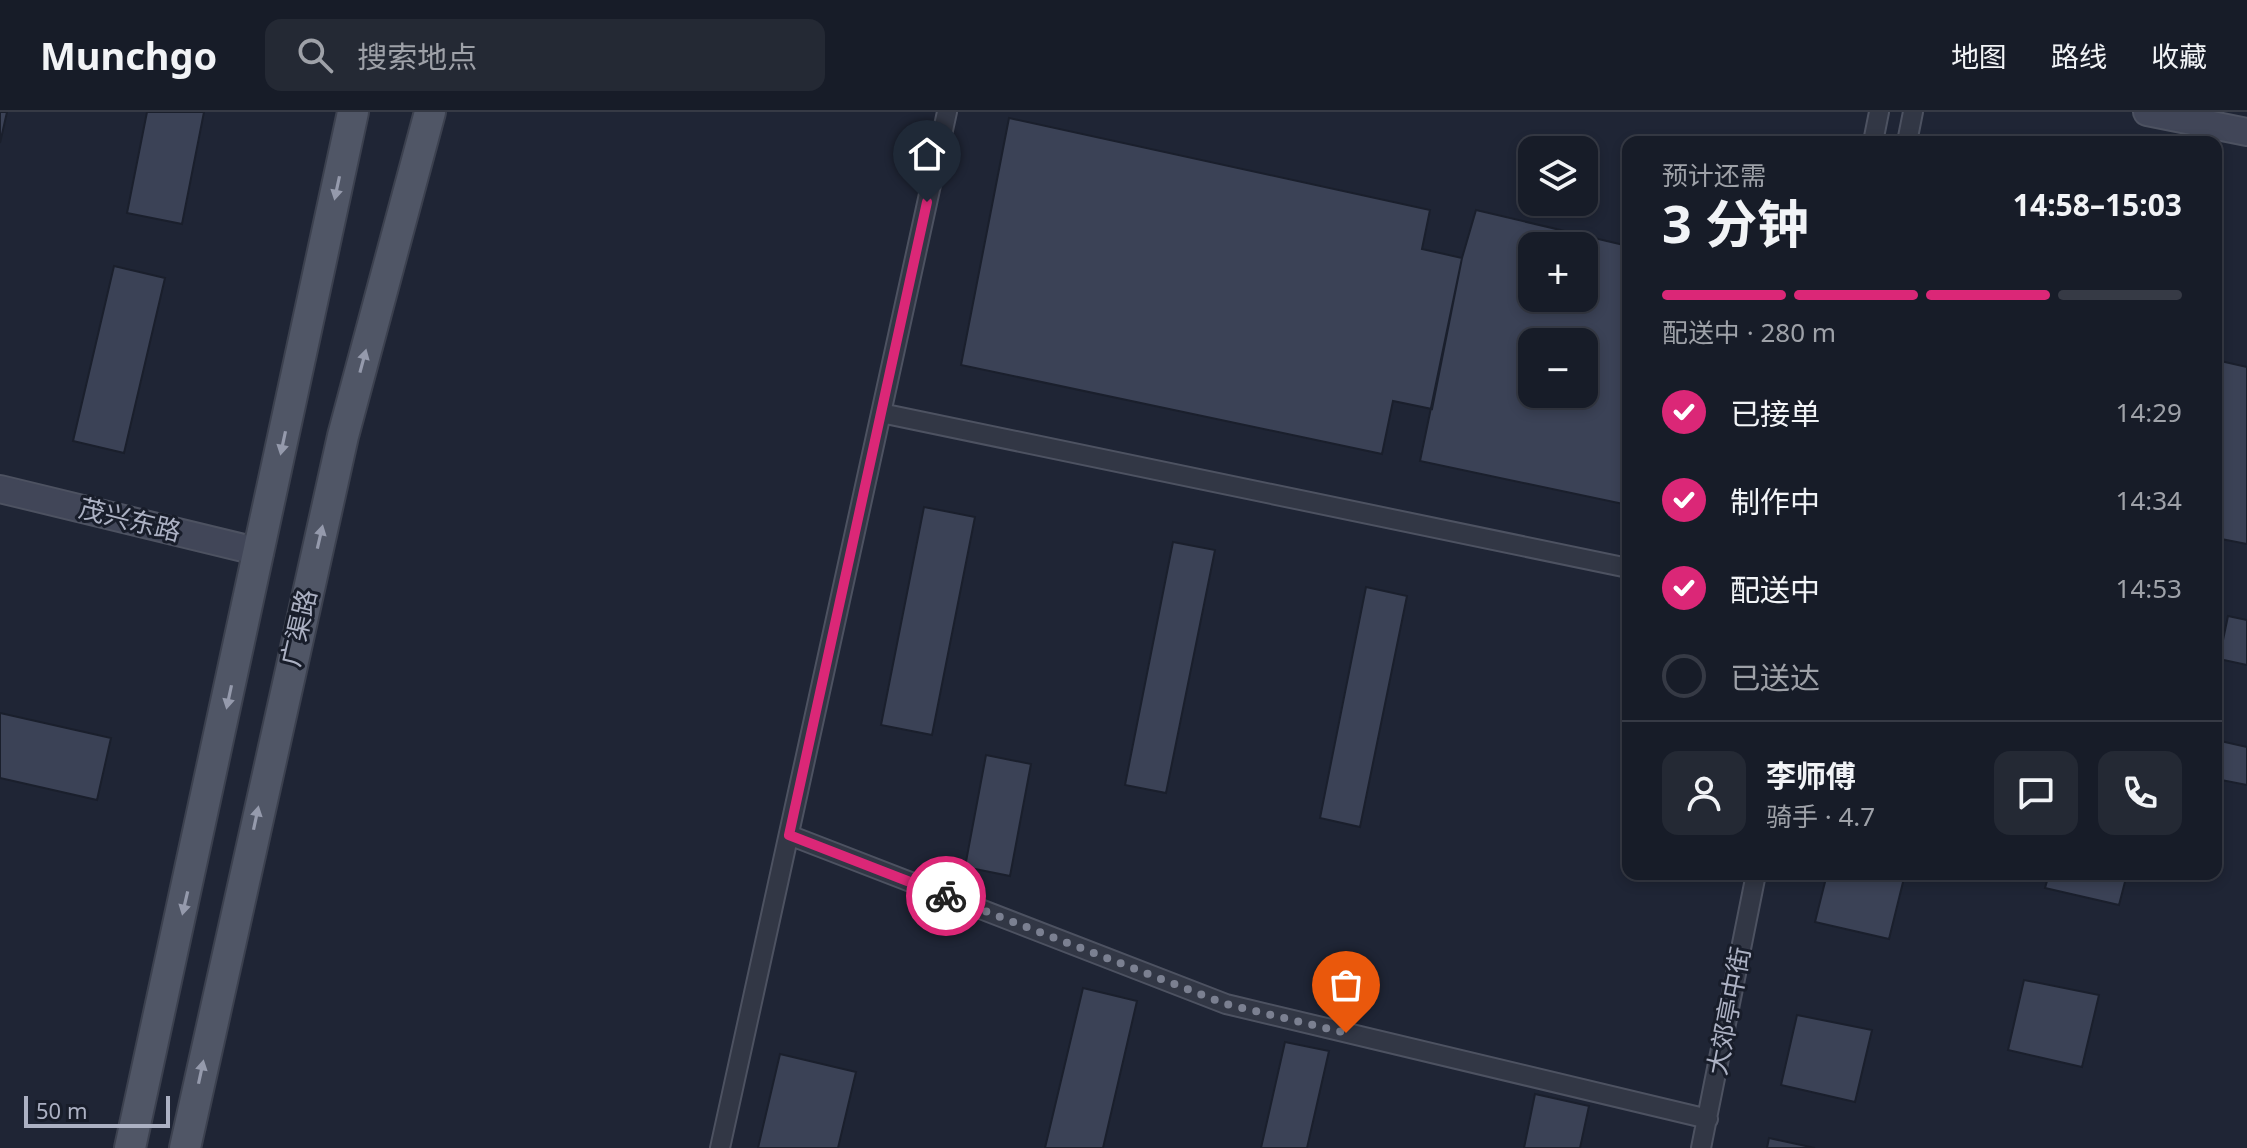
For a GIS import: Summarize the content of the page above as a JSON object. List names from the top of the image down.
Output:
{
  "streets": {
    "main road": ["广渠路"],
    "street": ["茂兴东路", "大郊亭中街"]
  },
  "crossings": [
    ["茂兴东路", "广渠路"]
  ],
  "scale_bar": "50 m",
  "page": {
    "header": "Munchgo",
    "search": "搜索地点",
    "nav": ["地图", "路线", "收藏"],
    "map_buttons": ["+", "−"],
    "heading": ["3 分钟", "预计还需", "14:58–15:03"],
    "panel": ["李师傅", "骑手 · 4.7"],
    "bar": "配送中 · 280 m",
    "list": [
      ["已接单", "14:29"],
      ["制作中", "14:34"],
      ["配送中", "14:53"],
      "已送达"
    ],
    "scale": "50 m"
  }
}
